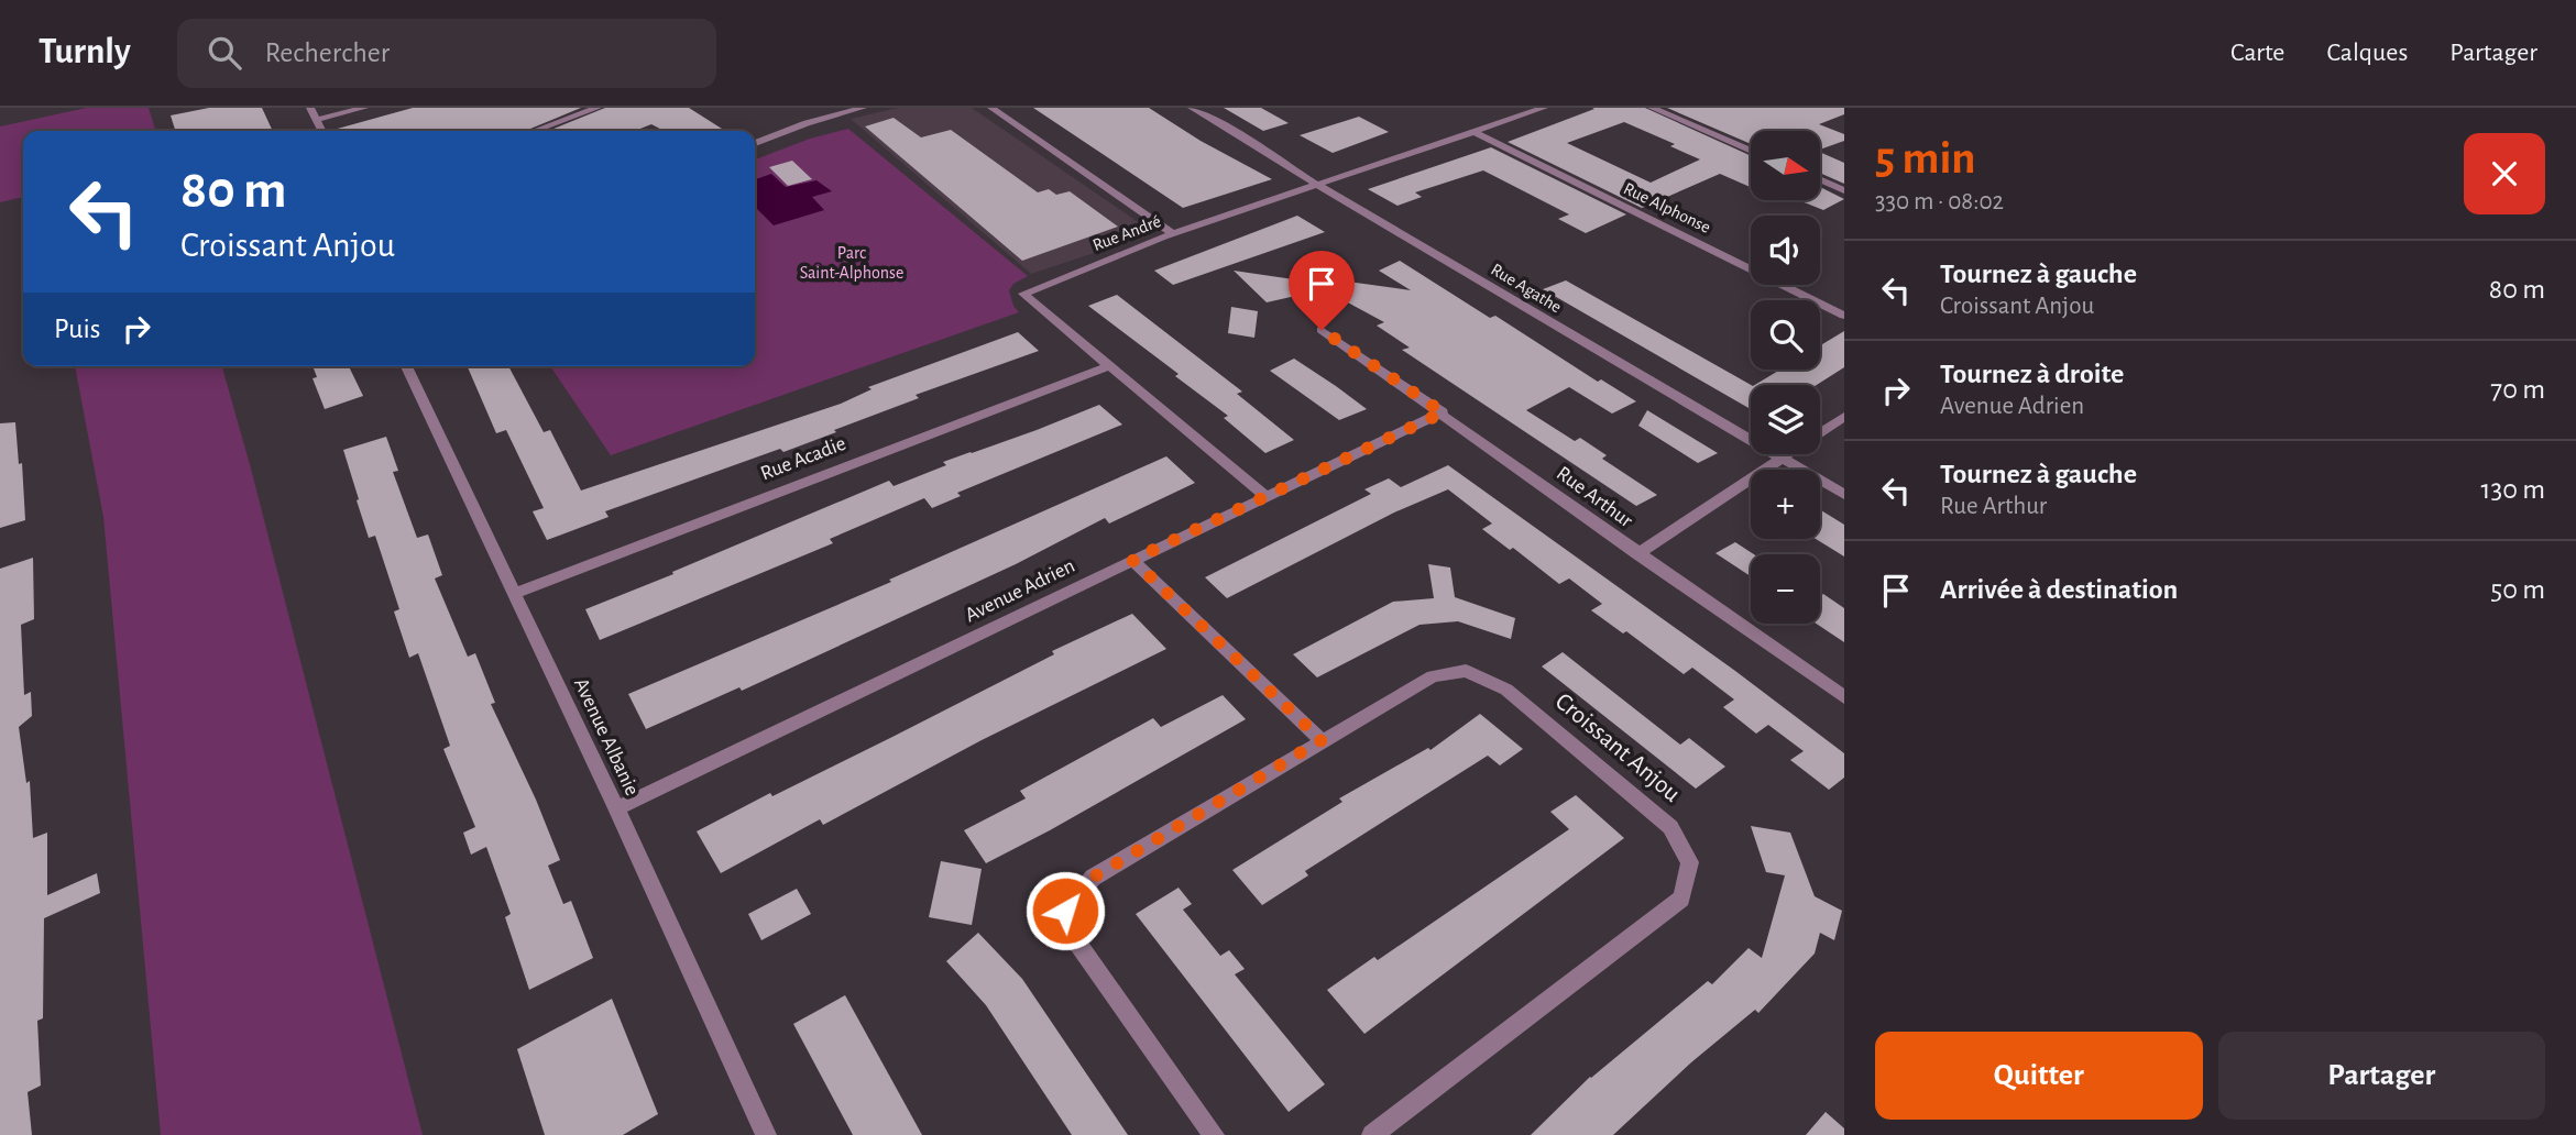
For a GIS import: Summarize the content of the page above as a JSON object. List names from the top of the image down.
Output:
{
  "streets": {
    "street": [
      "Rue Alphonse",
      "Rue André",
      "Rue Agathe",
      "Rue Acadie",
      "Rue Arthur",
      "Avenue Adrien",
      "Avenue Albanie",
      "Croissant Anjou"
    ]
  },
  "crossings": [
    ["Rue Alphonse", "Rue André"],
    ["Rue André", "Rue Agathe"],
    ["Rue André", "Rue Acadie"],
    ["Rue André", "Avenue Adrien"],
    ["Rue Acadie", "Avenue Albanie"],
    ["Rue Arthur", "Avenue Adrien"],
    ["Avenue Adrien", "Avenue Albanie"]
  ],
  "parks": ["Parc Saint-Alphonse"],
  "north": "right",
  "page": {
    "header": "Turnly",
    "search": "Rechercher",
    "nav": ["Carte", "Calques", "Partager"],
    "heading": ["5 min", "330 m · 08:02"],
    "map_buttons": ["+", "−"],
    "turn": ["80 m", "Croissant Anjou"],
    "list": [
      {
        "name": "Tournez à gauche",
        "note": "Croissant Anjou",
        "value": "80 m"
      },
      {
        "name": "Tournez à droite",
        "note": "Avenue Adrien",
        "value": "70 m"
      },
      {
        "name": "Tournez à gauche",
        "note": "Rue Arthur",
        "value": "130 m"
      },
      {
        "name": "Arrivée à destination",
        "value": "50 m"
      }
    ],
    "then": "Puis",
    "buttons": ["Quitter", "Partager"]
  }
}
